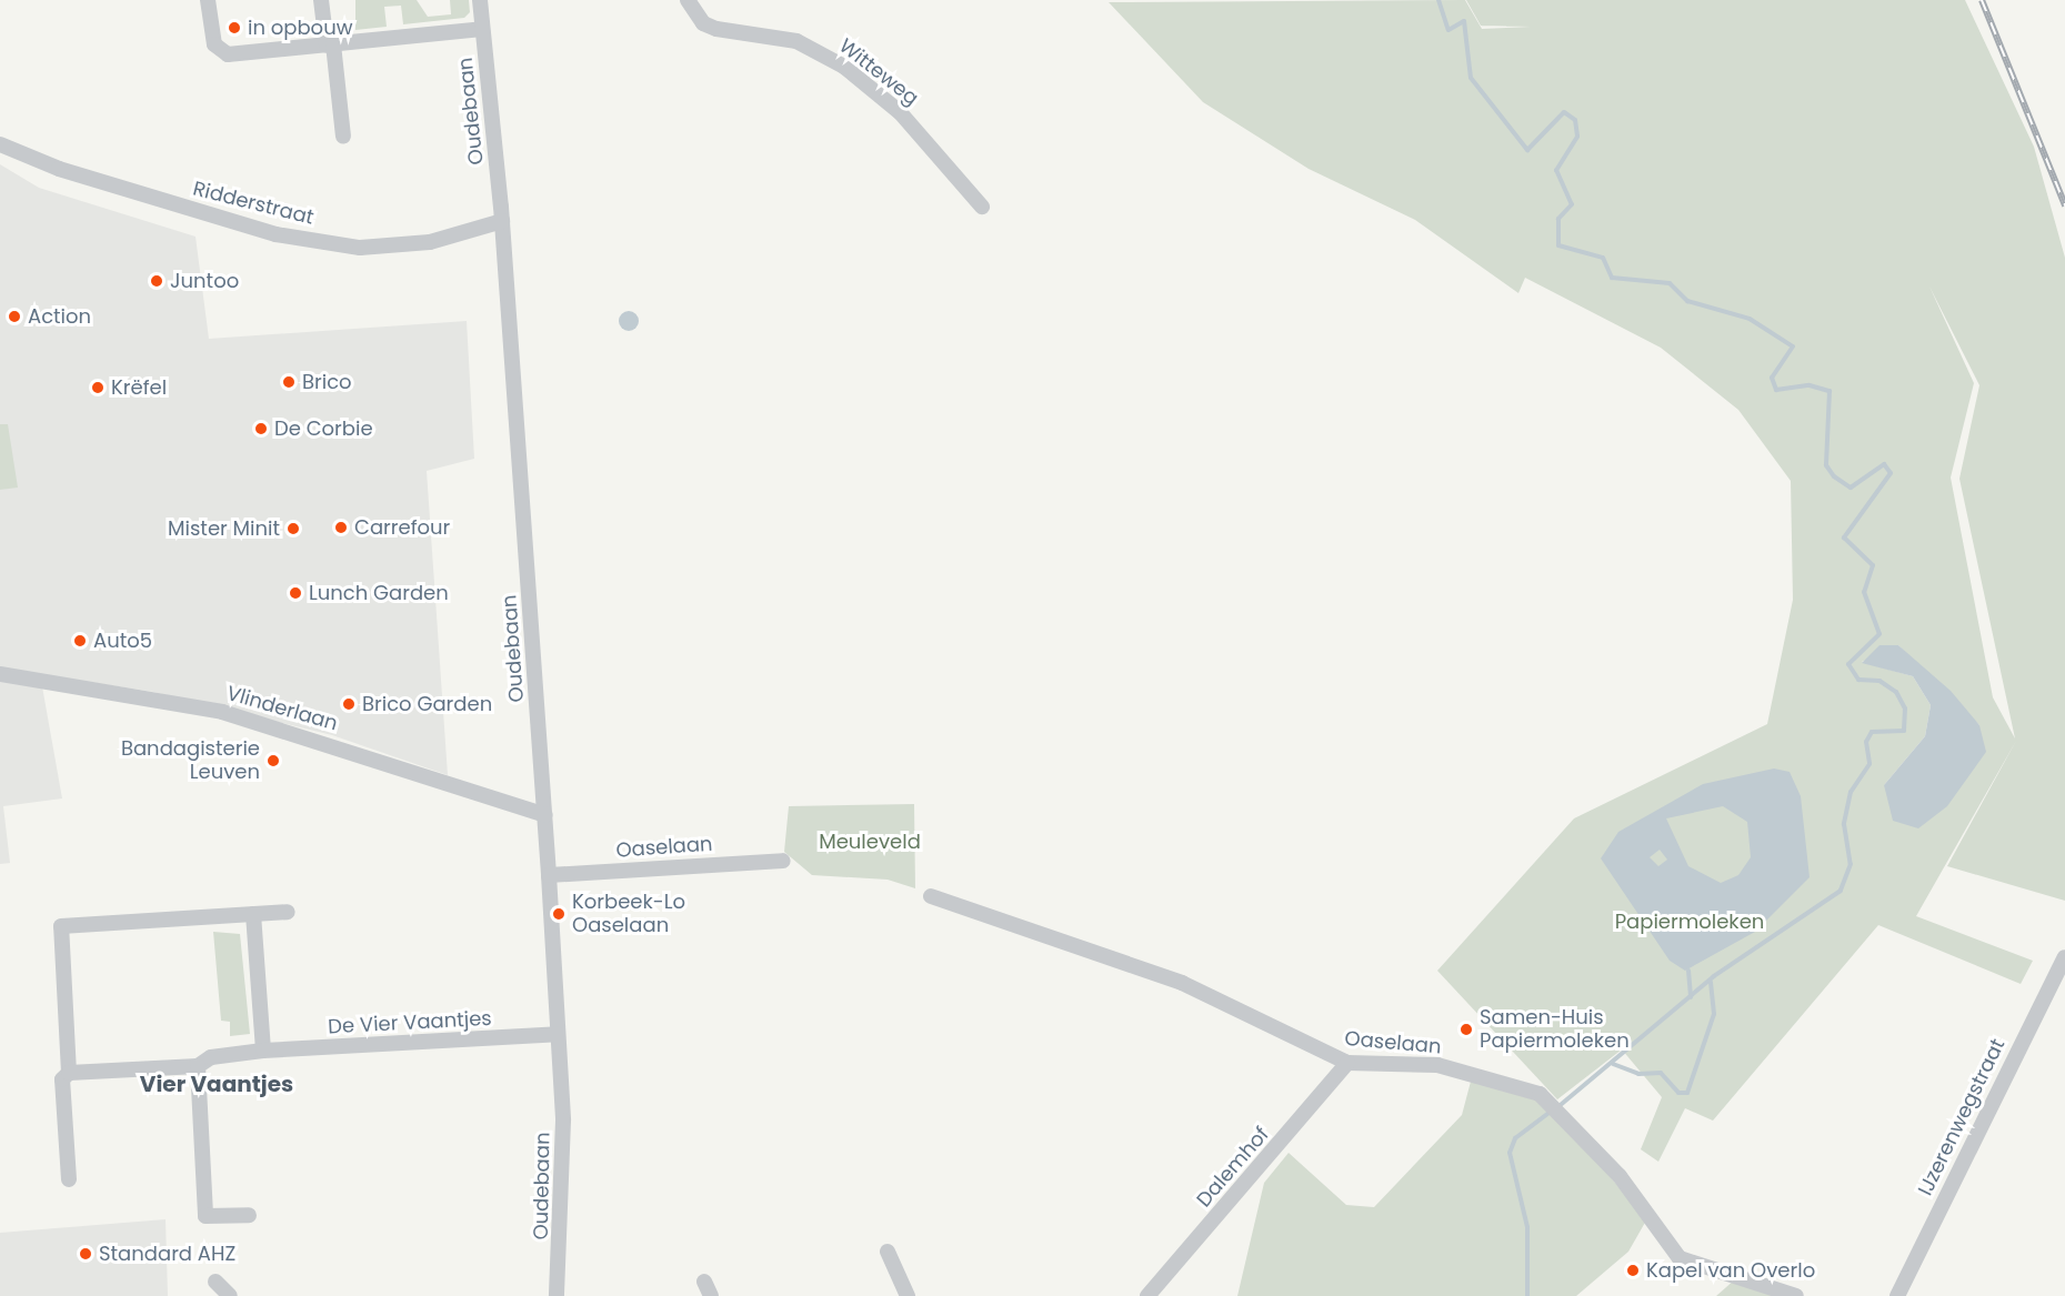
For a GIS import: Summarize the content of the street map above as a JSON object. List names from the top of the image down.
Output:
{
  "streets": {
    "street": [
      "Witteweg",
      "Oudebaan",
      "Ridderstraat",
      "Vlinderlaan",
      "Oaselaan",
      "De Vier Vaantjes",
      "IJzerenwegstraat",
      "Dalemhof"
    ]
  },
  "crossings": [
    ["Oudebaan", "Ridderstraat"],
    ["Oudebaan", "Vlinderlaan"],
    ["Oudebaan", "Oaselaan"],
    ["Oudebaan", "De Vier Vaantjes"],
    ["Oaselaan", "Dalemhof"]
  ],
  "districts": ["Vier Vaantjes"],
  "parks": ["Meuleveld", "Papiermoleken"],
  "places": [
    "in opbouw",
    "Juntoo",
    "Action",
    "Brico",
    "Krëfel",
    "De Corbie",
    "Carrefour",
    "Mister Minit",
    "Lunch Garden",
    "Auto5",
    "Brico Garden",
    "Bandagisterie Leuven",
    "Korbeek-Lo Oaselaan",
    "Samen-Huis Papiermoleken",
    "Standard AHZ",
    "Kapel van Overlo"
  ]
}
